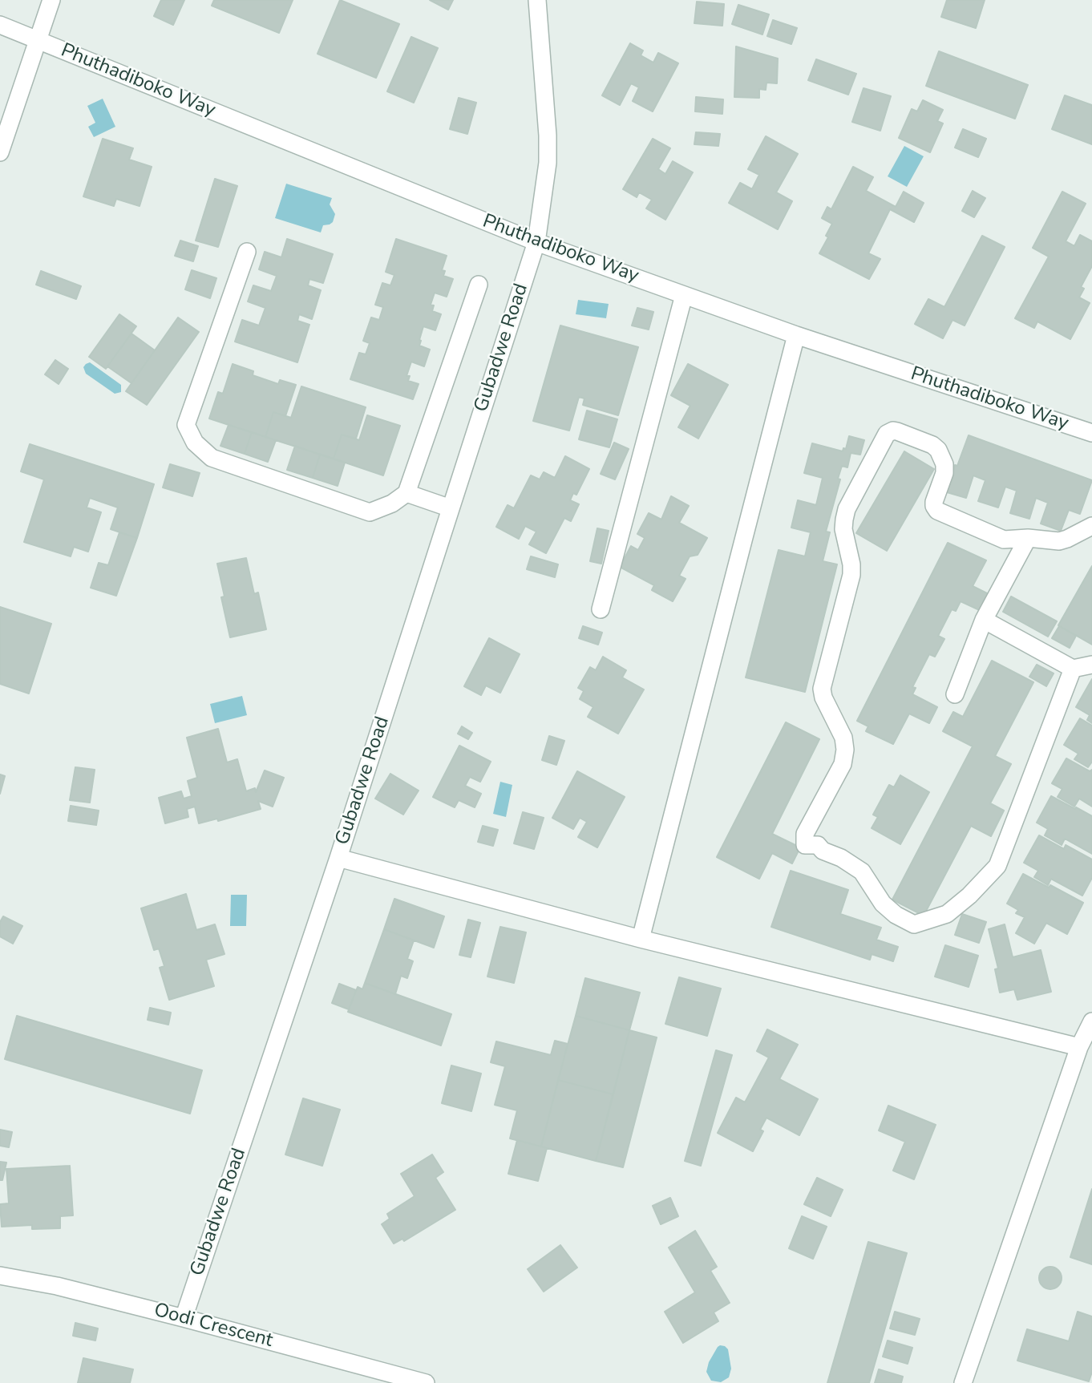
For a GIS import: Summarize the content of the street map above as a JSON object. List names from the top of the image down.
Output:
{
  "streets": {
    "street": ["Phuthadiboko Way", "Gubadwe Road", "Oodi Crescent"]
  },
  "crossings": [
    ["Phuthadiboko Way", "Gubadwe Road"],
    ["Gubadwe Road", "Oodi Crescent"]
  ]
}
